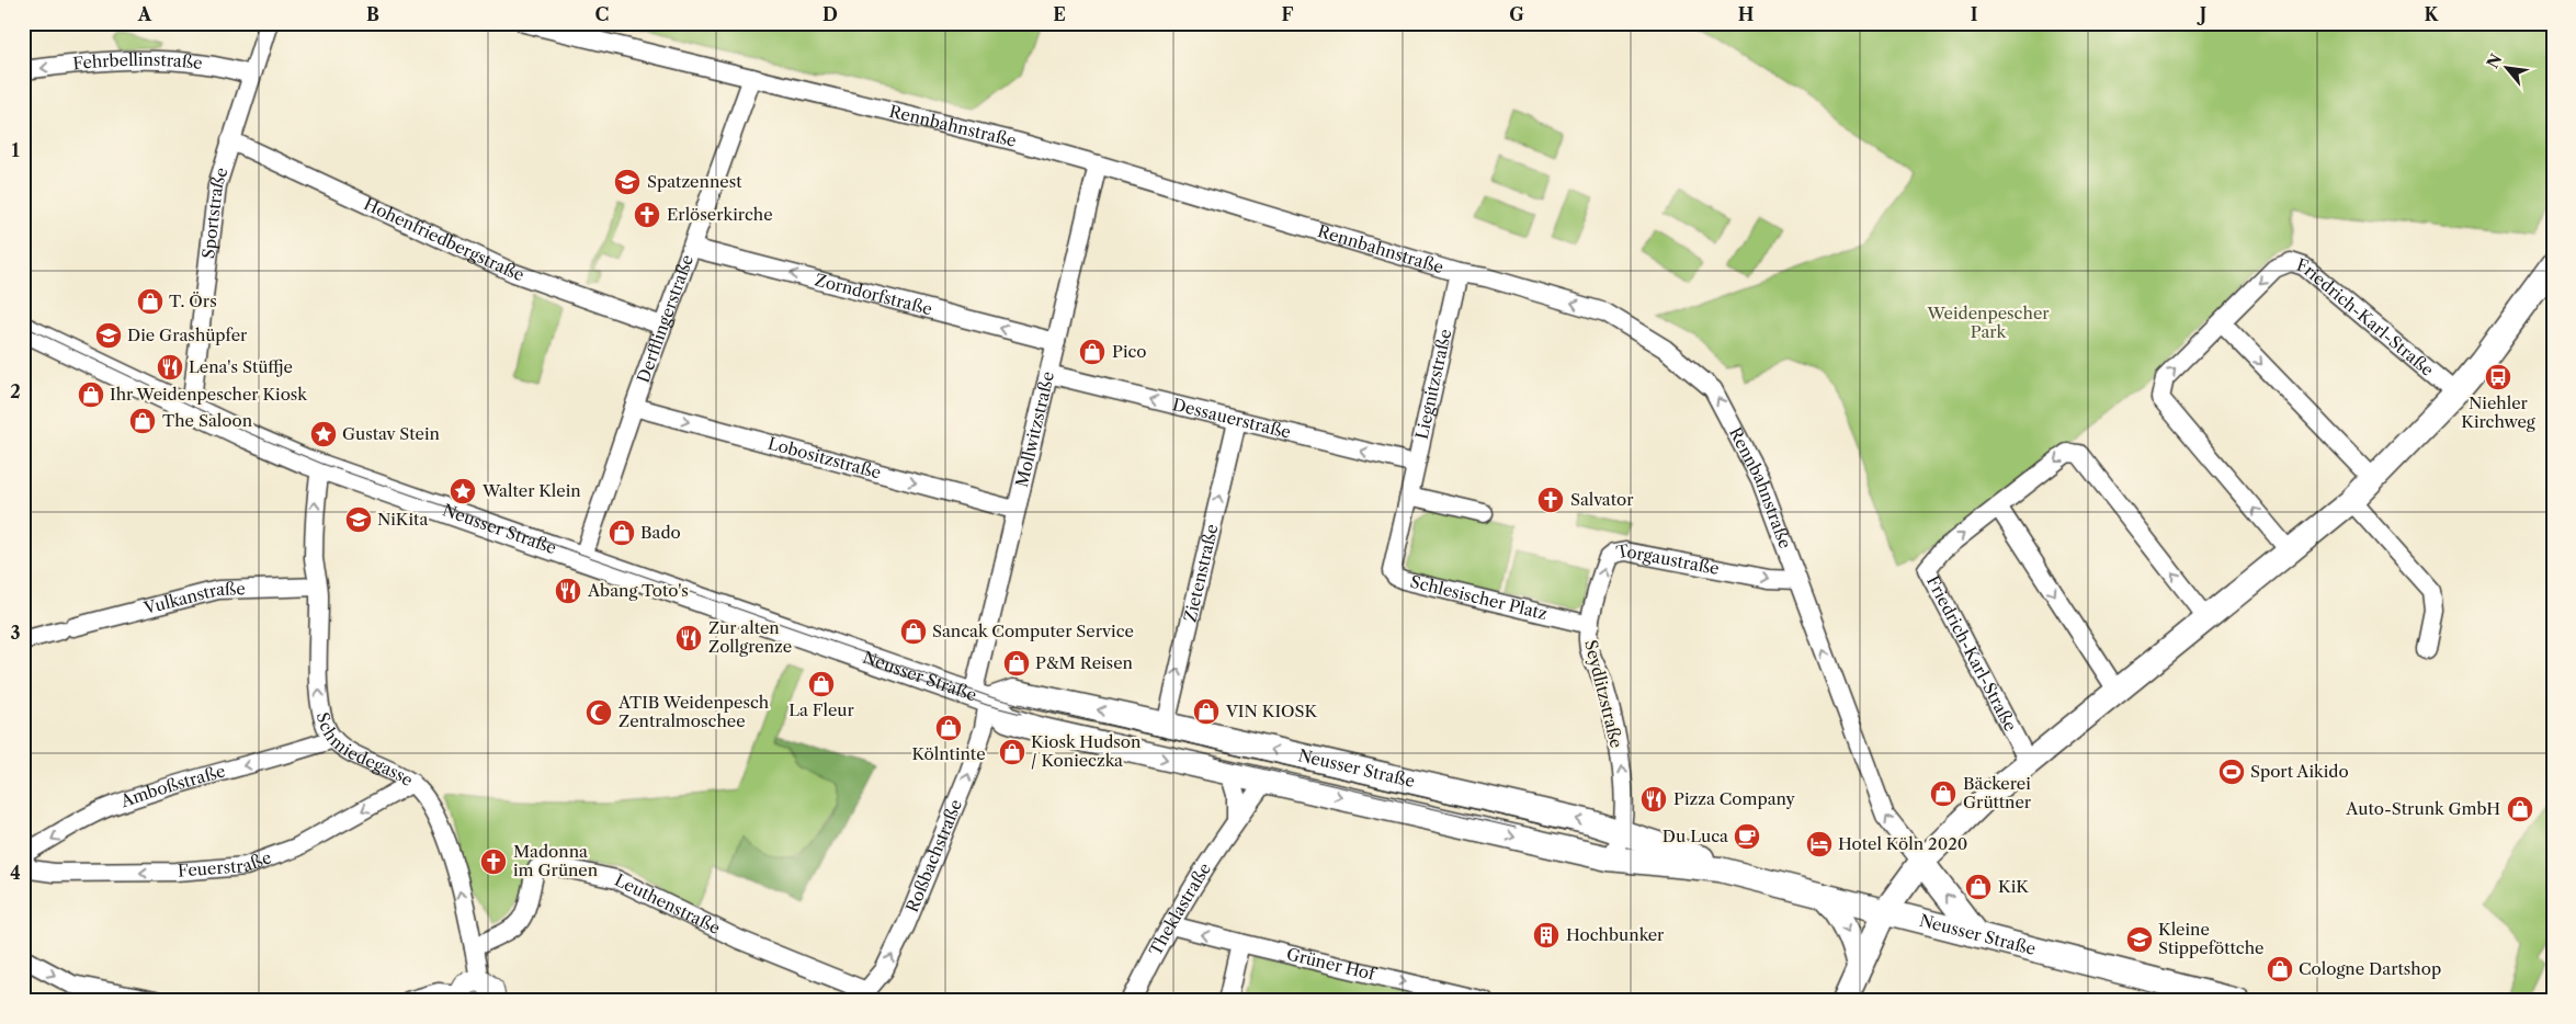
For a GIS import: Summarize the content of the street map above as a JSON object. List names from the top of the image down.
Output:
{
  "streets": {
    "main road": ["Neusser Straße"],
    "street": [
      "Fehrbellinstraße",
      "Rennbahnstraße",
      "Sportstraße",
      "Hohenfriedbergstraße",
      "Zorndorfstraße",
      "Derfflingerstraße",
      "Friedrich-Karl-Straße",
      "Liegnitzstraße",
      "Dessauerstraße",
      "Mollwitzstraße",
      "Lobositzstraße",
      "Torgaustraße",
      "Zietenstraße",
      "Schlesischer Platz",
      "Vulkanstraße",
      "Seydlitzstraße",
      "Schmiedegasse",
      "Amboßstraße",
      "Roßbachstraße",
      "Feuerstraße",
      "Leuthenstraße",
      "Theklastraße",
      "Grüner Hof"
    ]
  },
  "crossings": [
    ["Fehrbellinstraße", "Sportstraße"],
    ["Rennbahnstraße", "Derfflingerstraße"],
    ["Rennbahnstraße", "Liegnitzstraße"],
    ["Rennbahnstraße", "Mollwitzstraße"],
    ["Rennbahnstraße", "Torgaustraße"],
    ["Sportstraße", "Hohenfriedbergstraße"],
    ["Sportstraße", "Neusser Straße"],
    ["Hohenfriedbergstraße", "Derfflingerstraße"],
    ["Zorndorfstraße", "Derfflingerstraße"],
    ["Zorndorfstraße", "Mollwitzstraße"],
    ["Derfflingerstraße", "Lobositzstraße"],
    ["Derfflingerstraße", "Neusser Straße"],
    ["Liegnitzstraße", "Dessauerstraße"],
    ["Liegnitzstraße", "Schlesischer Platz"],
    ["Dessauerstraße", "Mollwitzstraße"],
    ["Dessauerstraße", "Zietenstraße"],
    ["Mollwitzstraße", "Lobositzstraße"],
    ["Mollwitzstraße", "Neusser Straße"],
    ["Mollwitzstraße", "Roßbachstraße"],
    ["Neusser Straße", "Zietenstraße"],
    ["Neusser Straße", "Seydlitzstraße"],
    ["Neusser Straße", "Schmiedegasse"],
    ["Neusser Straße", "Roßbachstraße"],
    ["Neusser Straße", "Theklastraße"],
    ["Torgaustraße", "Schlesischer Platz"],
    ["Torgaustraße", "Seydlitzstraße"],
    ["Schlesischer Platz", "Seydlitzstraße"],
    ["Vulkanstraße", "Schmiedegasse"],
    ["Schmiedegasse", "Amboßstraße"],
    ["Schmiedegasse", "Feuerstraße"],
    ["Schmiedegasse", "Leuthenstraße"],
    ["Roßbachstraße", "Leuthenstraße"],
    ["Theklastraße", "Grüner Hof"]
  ],
  "one_way": [
    "Fehrbellinstraße",
    "Rennbahnstraße",
    "Zorndorfstraße",
    "Dessauerstraße",
    "Lobositzstraße",
    "Torgaustraße",
    "Zietenstraße",
    "Seydlitzstraße",
    "Schmiedegasse",
    "Amboßstraße",
    "Roßbachstraße",
    "Feuerstraße"
  ],
  "parks": ["Weidenpescher Park"],
  "places": {
    "school or university": [
      "Spatzennest",
      "Die Grashüpfer",
      "NiKita",
      "Kleine Stippeföttche"
    ],
    "church": ["Erlöserkirche", "Salvator", "Madonna im Grünen"],
    "shop": [
      "T. Örs",
      "Pico",
      "Ihr Weidenpescher Kiosk",
      "The Saloon",
      "Bado",
      "Sancak Computer Service",
      "P&M Reisen",
      "La Fleur",
      "VIN KIOSK",
      "Kölntinte",
      "Kiosk Hudson / Konieczka",
      "Bäckerei Grüttner",
      "Auto-Strunk GmbH",
      "KiK",
      "Cologne Dartshop"
    ],
    "restaurant": [
      "Lena's Stüffje",
      "Abang Toto's",
      "Zur alten Zollgrenze",
      "Pizza Company"
    ],
    "bus stop": ["Niehler Kirchweg"],
    "place": ["Gustav Stein", "Walter Klein"],
    "mosque": ["ATIB Weidenpesch Zentralmoschee"],
    "sports": ["Sport Aikido"],
    "cafe": ["Du Luca"],
    "hotel": ["Hotel Köln 2020"],
    "building": ["Hochbunker"]
  },
  "north": "top left",
  "grid": {
    "columns": [
      "A",
      "B",
      "C",
      "D",
      "E",
      "F",
      "G",
      "H",
      "I",
      "J",
      "K"
    ],
    "rows": [
      "1",
      "2",
      "3",
      "4"
    ]
  }
}
